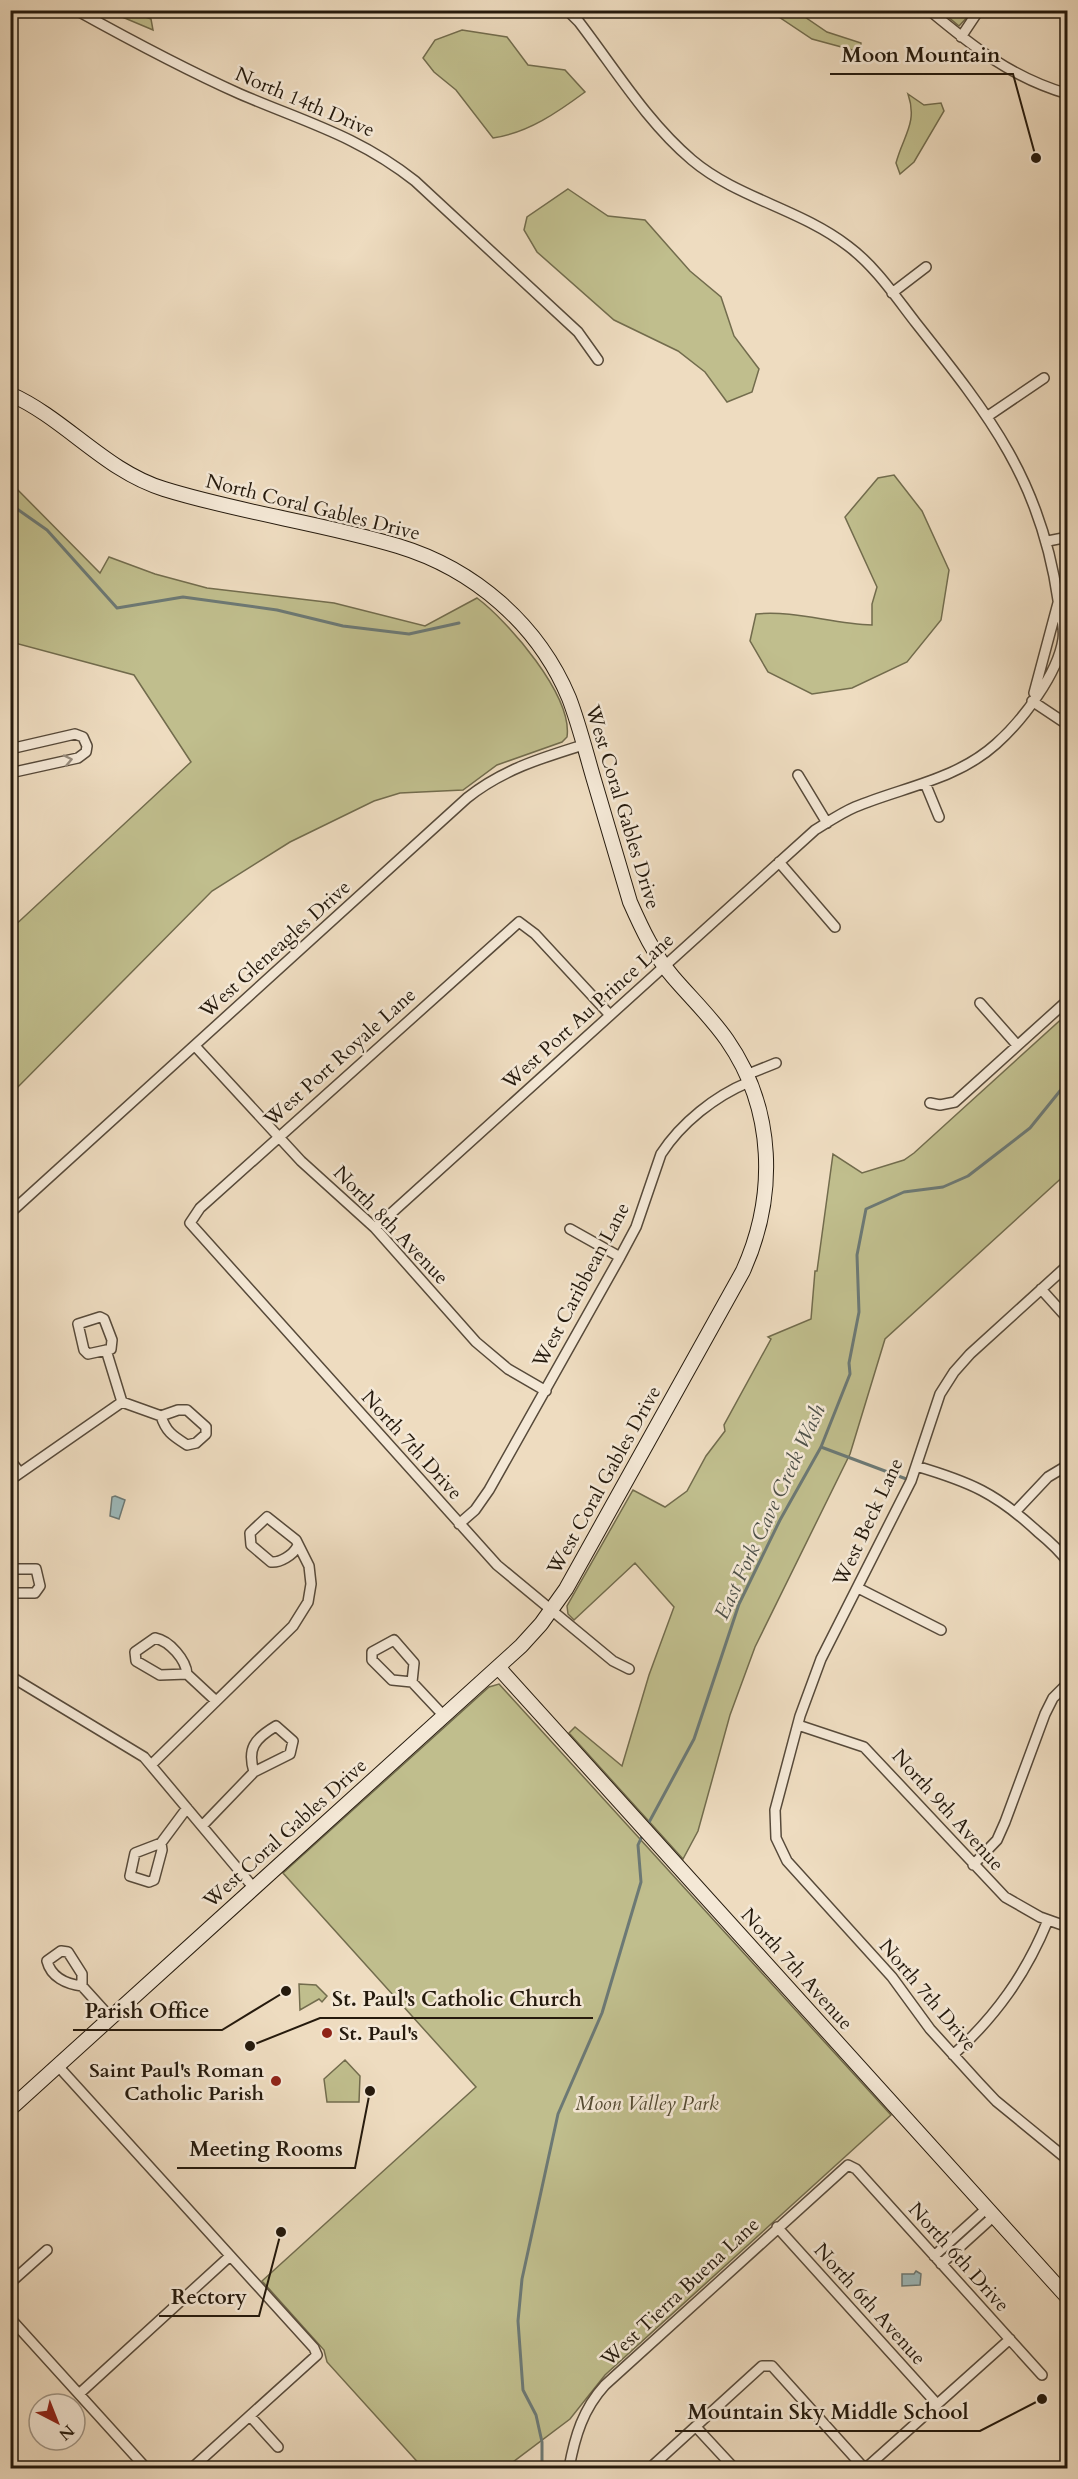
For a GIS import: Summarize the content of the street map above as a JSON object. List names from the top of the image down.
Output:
{
  "streets": {
    "street": [
      "North 14th Drive",
      "North Coral Gables Drive",
      "West Coral Gables Drive",
      "West Gleneagles Drive",
      "West Port Au Prince Lane",
      "West Port Royale Lane",
      "North 8th Avenue",
      "West Caribbean Lane",
      "North 7th Drive",
      "West Beck Lane",
      "North 9th Avenue",
      "North 7th Avenue",
      "North 6th Drive",
      "West Tierra Buena Lane",
      "North 6th Avenue"
    ]
  },
  "crossings": [
    ["North Coral Gables Drive", "West Coral Gables Drive"],
    ["West Coral Gables Drive", "West Gleneagles Drive"],
    ["West Coral Gables Drive", "West Port Au Prince Lane"],
    ["West Coral Gables Drive", "West Caribbean Lane"],
    ["West Coral Gables Drive", "North 7th Drive"],
    ["West Coral Gables Drive", "North 7th Avenue"],
    ["West Gleneagles Drive", "North 8th Avenue"],
    ["West Port Au Prince Lane", "West Port Royale Lane"],
    ["West Port Au Prince Lane", "North 8th Avenue"],
    ["West Port Royale Lane", "North 8th Avenue"],
    ["West Port Royale Lane", "North 7th Drive"],
    ["North 8th Avenue", "West Caribbean Lane"],
    ["West Caribbean Lane", "North 7th Drive"],
    ["North 7th Drive", "West Beck Lane"],
    ["West Beck Lane", "North 9th Avenue"],
    ["North 6th Drive", "West Tierra Buena Lane"],
    ["West Tierra Buena Lane", "North 6th Avenue"]
  ],
  "water": ["East Fork Cave Creek Wash"],
  "parks": ["Moon Valley Park"],
  "places": [
    "Moon Mountain",
    "Parish Office",
    "St. Paul's",
    "St. Paul's Catholic Church",
    "Saint Paul's Roman Catholic Parish",
    "Meeting Rooms",
    "Rectory",
    "Mountain Sky Middle School"
  ],
  "north": "bottom right"
}
